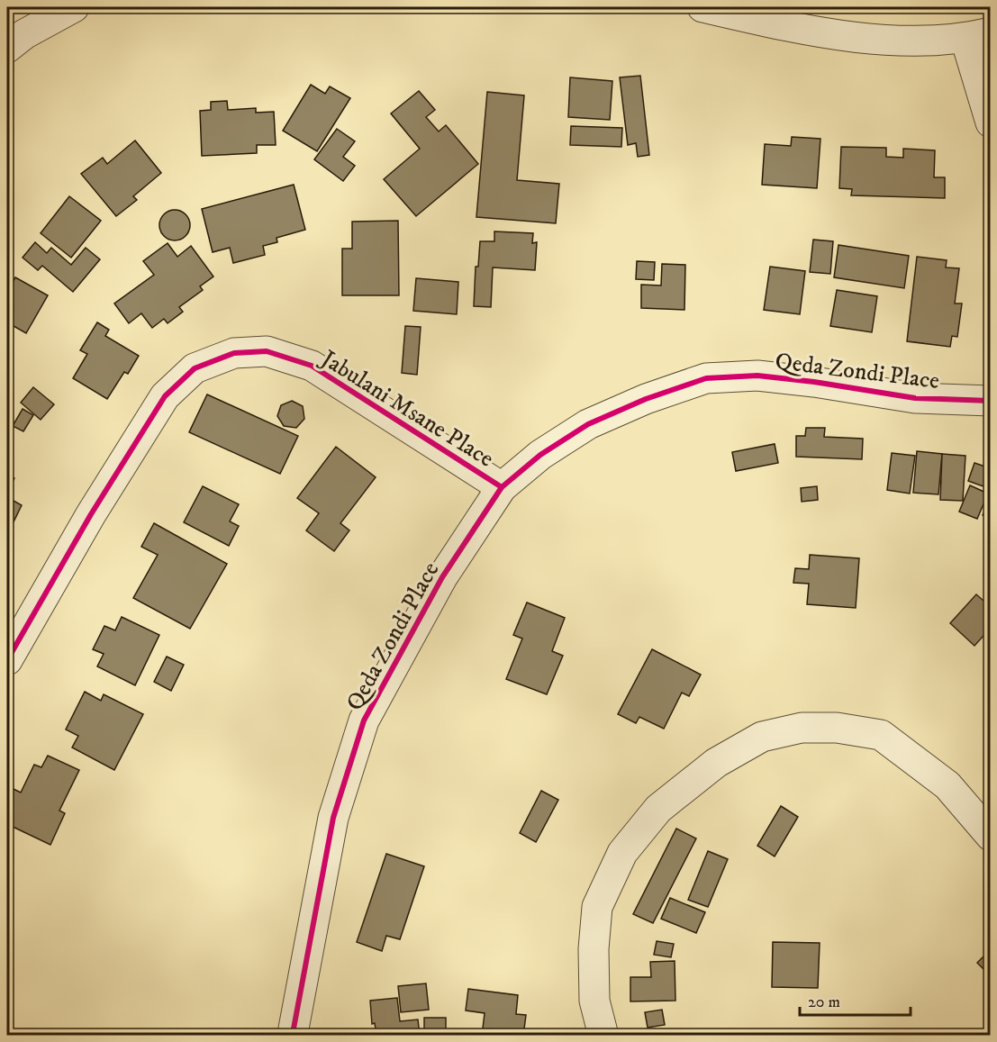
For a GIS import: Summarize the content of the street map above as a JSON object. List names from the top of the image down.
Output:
{
  "streets": {
    "street": ["Qeda Zondi Place", "Jabulani Msane Place"]
  },
  "crossings": [
    ["Qeda Zondi Place", "Jabulani Msane Place"]
  ],
  "scale_bar": "20 m"
}
